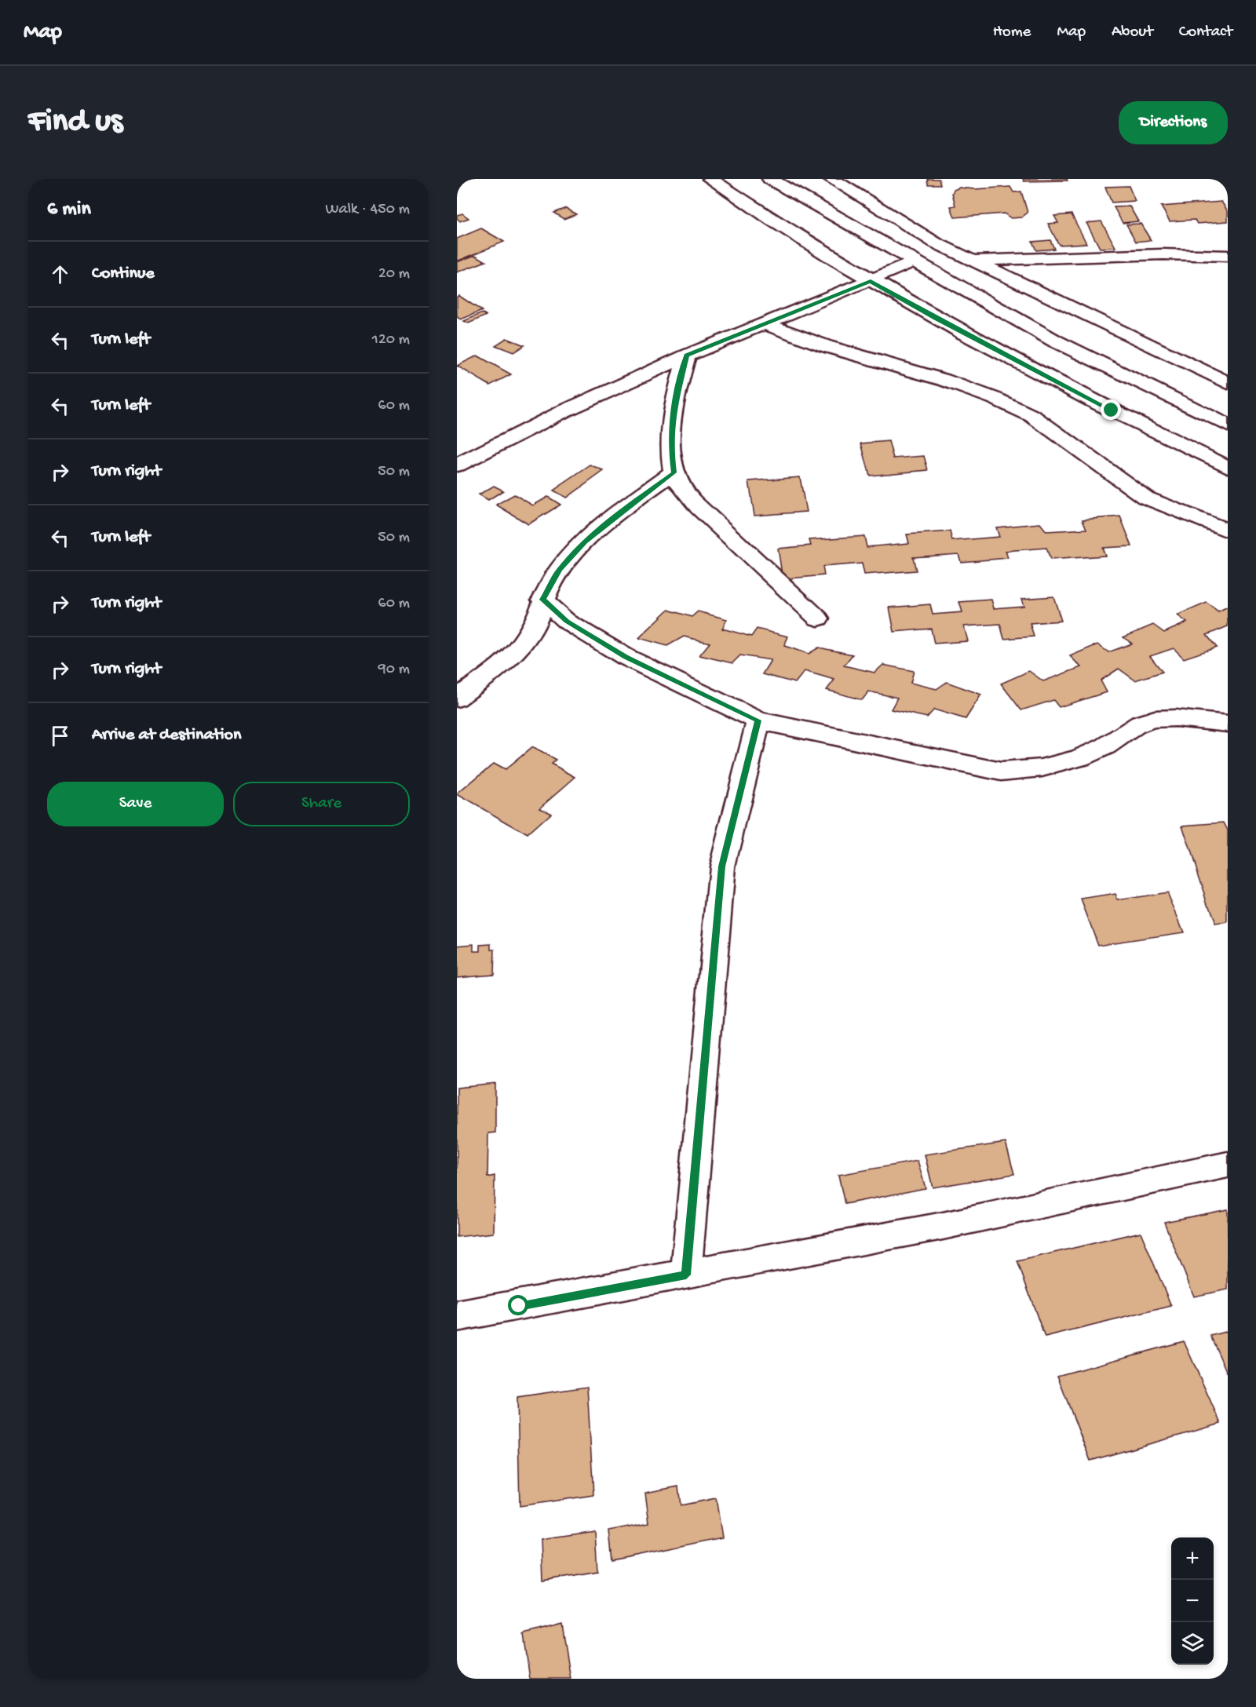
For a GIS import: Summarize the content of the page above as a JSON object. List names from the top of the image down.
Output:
{
  "page": {
    "header": "Map",
    "nav": [
      "Home",
      "Map",
      "About",
      "Contact"
    ],
    "buttons": [
      "Directions",
      ["Save", "Share"]
    ],
    "title": "Find us",
    "heading": ["6 min", "Walk · 450 m"],
    "list": [
      ["Continue", "20 m"],
      ["Turn left", "120 m"],
      ["Turn left", "60 m"],
      ["Turn right", "50 m"],
      ["Turn left", "50 m"],
      ["Turn right", "60 m"],
      ["Turn right", "90 m"],
      "Arrive at destination"
    ],
    "map_buttons": ["+", "−"]
  }
}
